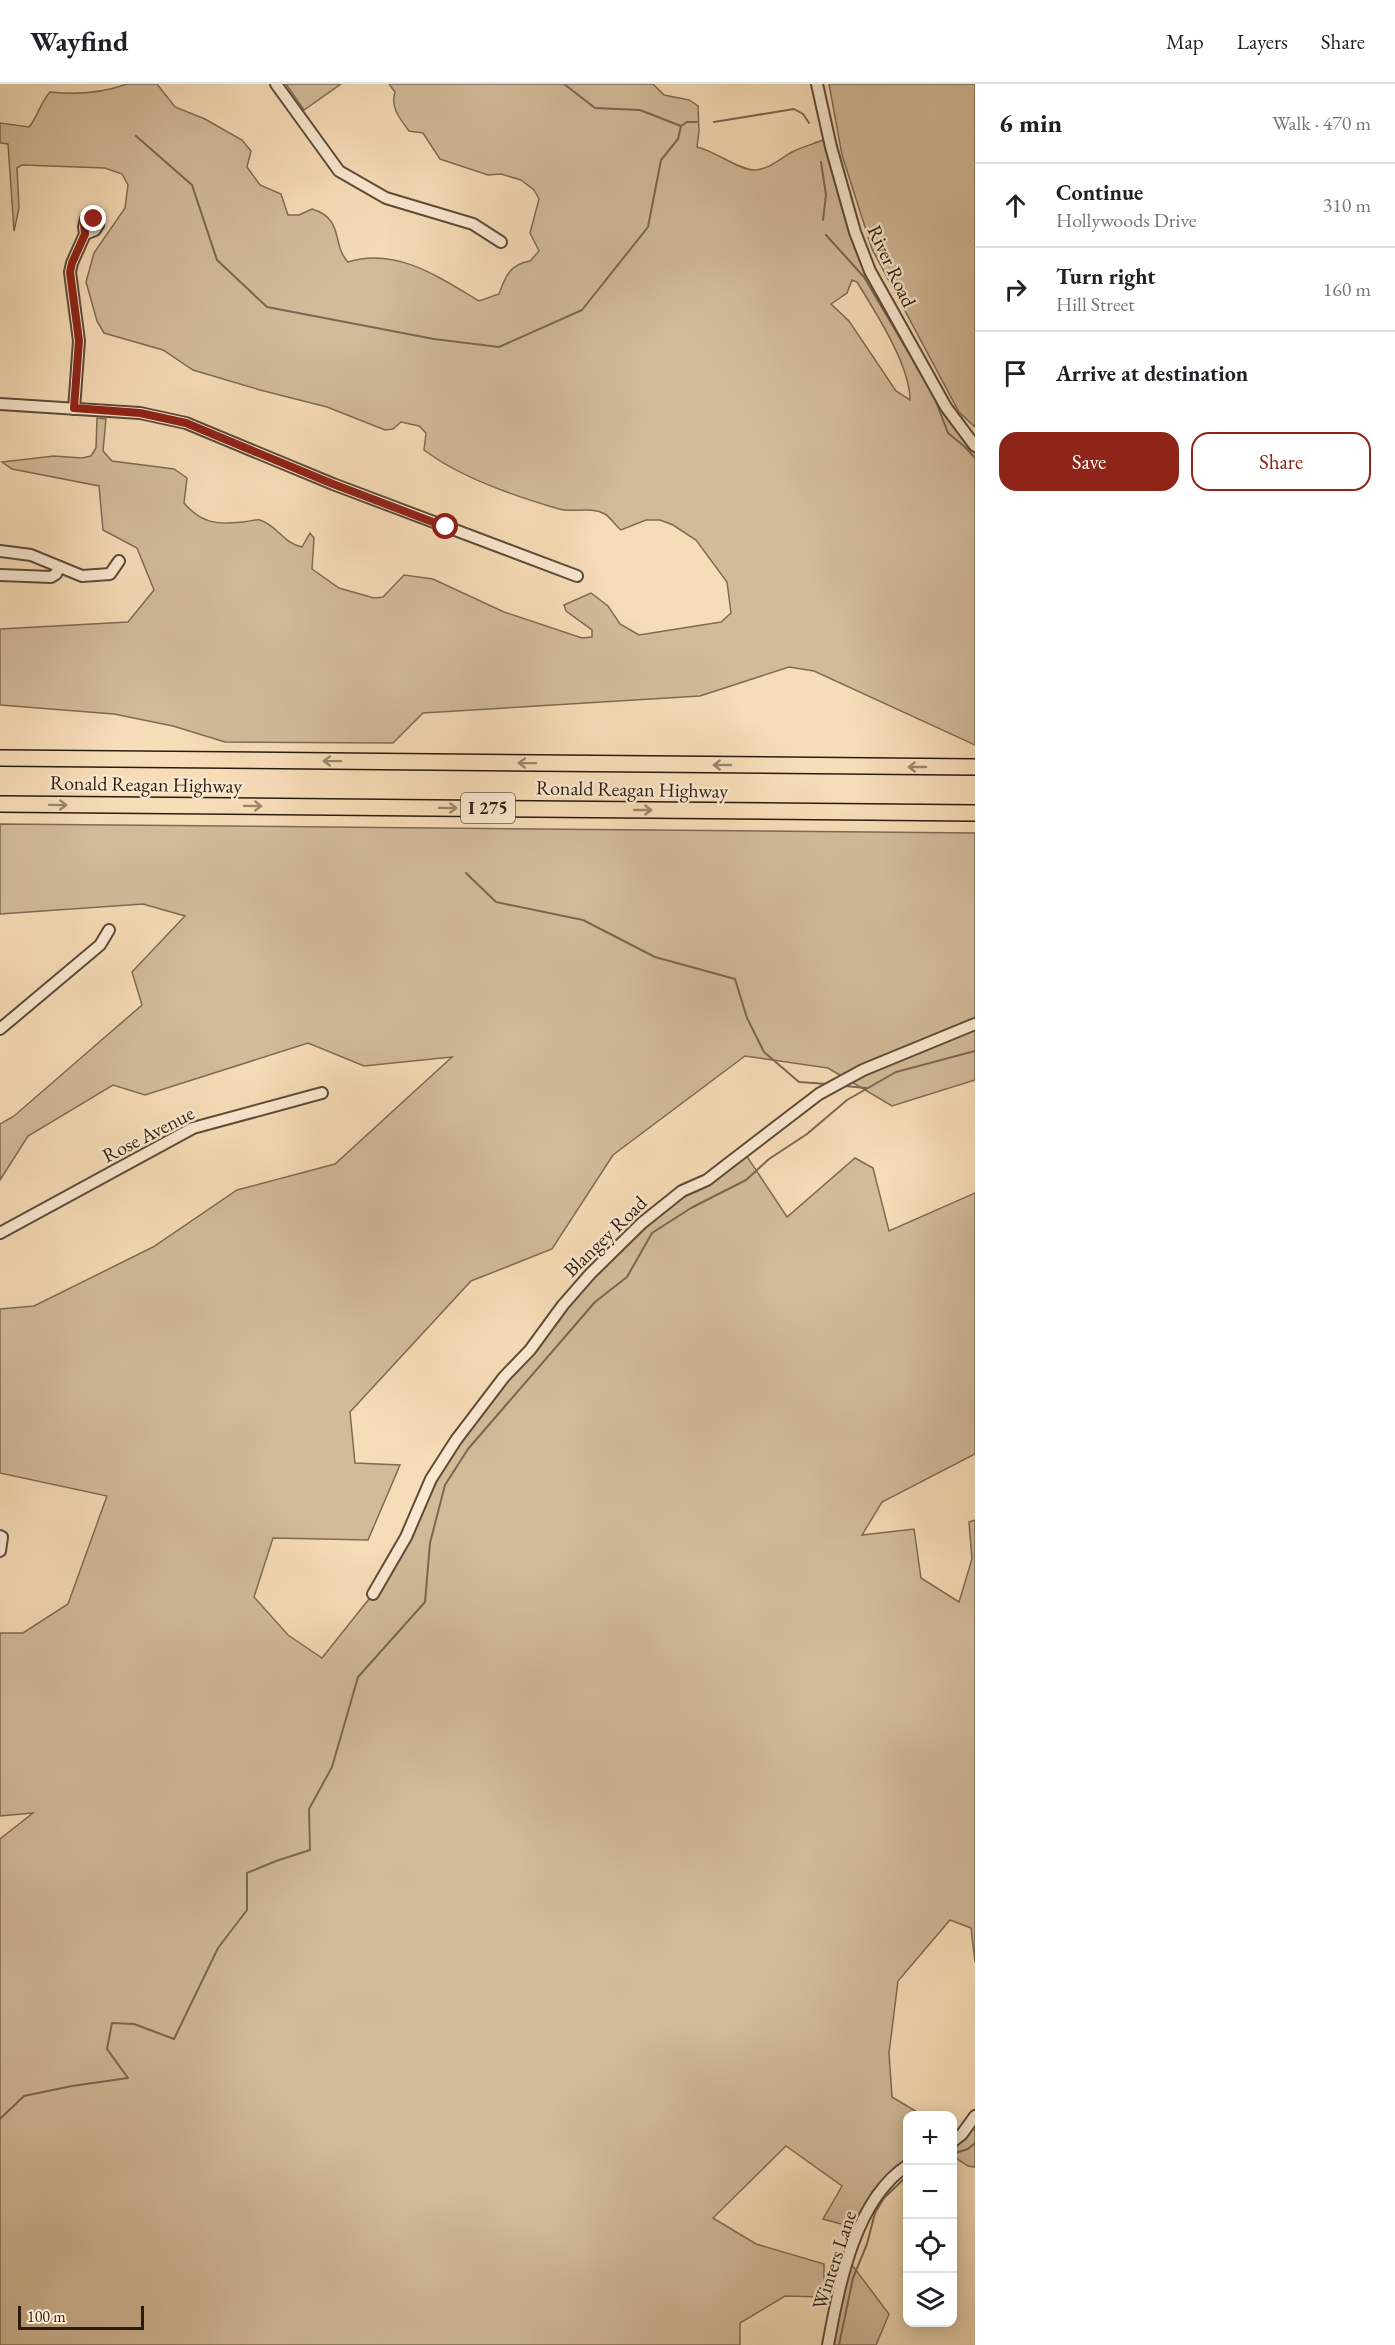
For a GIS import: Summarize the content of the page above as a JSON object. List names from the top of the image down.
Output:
{
  "streets": {
    "highway": ["Ronald Reagan Highway", "I 275"],
    "street": [
      "River Road",
      "Rose Avenue",
      "Blangey Road",
      "Winters Lane"
    ]
  },
  "scale_bar": "100 m",
  "page": {
    "header": "Wayfind",
    "nav": ["Map", "Layers", "Share"],
    "heading": ["6 min", "Walk · 470 m"],
    "list": [
      ["Continue", "Hollywoods Drive", "310 m"],
      ["Turn right", "Hill Street", "160 m"],
      "Arrive at destination"
    ],
    "buttons": ["Save", "Share"],
    "map_buttons": ["+", "−"],
    "scale": "100 m"
  }
}
